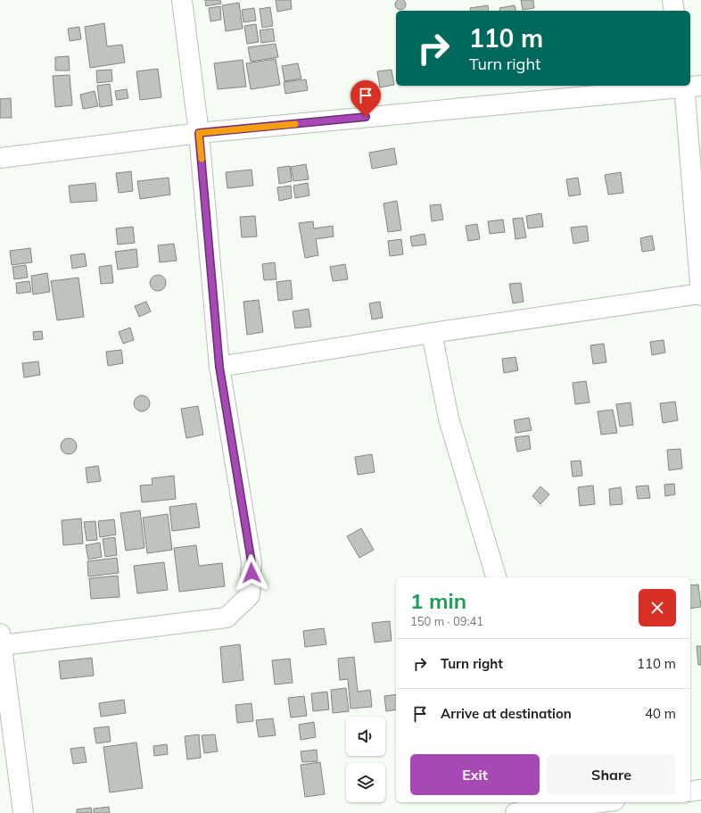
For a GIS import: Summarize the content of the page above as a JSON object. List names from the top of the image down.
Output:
{
  "page": {
    "turn": ["110 m", "Turn right"],
    "heading": ["1 min", "150 m · 09:41"],
    "list": [
      {
        "name": "Turn right",
        "value": "110 m"
      },
      {
        "name": "Arrive at destination",
        "value": "40 m"
      }
    ],
    "buttons": ["Exit", "Share"]
  }
}
